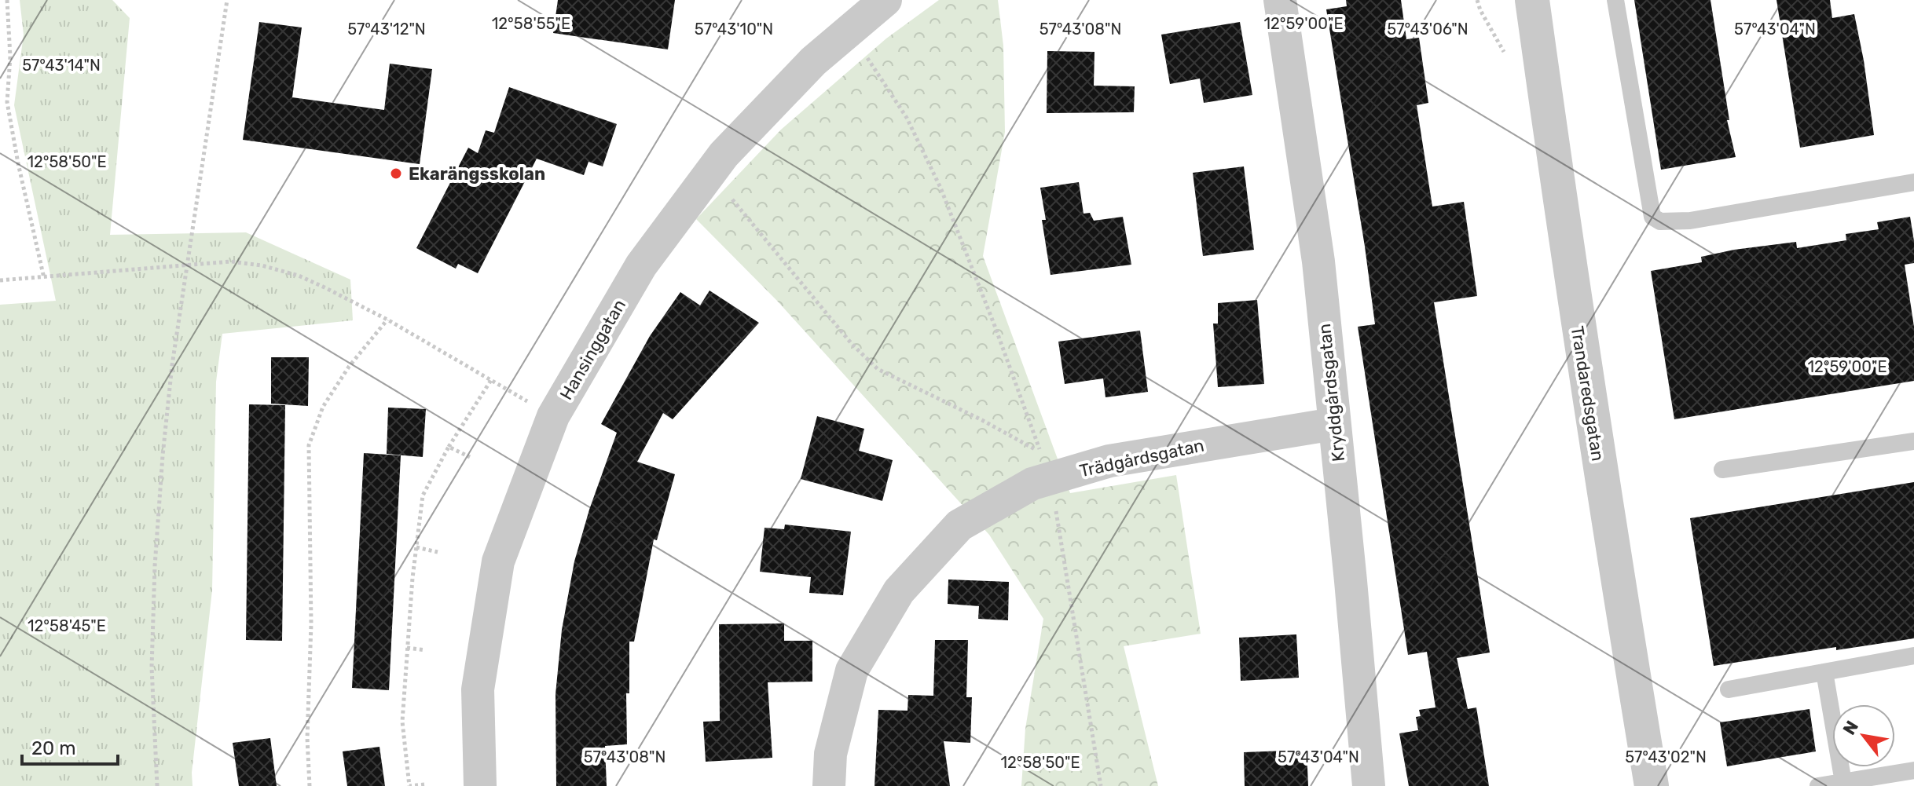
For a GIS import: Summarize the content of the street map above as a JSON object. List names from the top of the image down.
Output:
{
  "streets": {
    "street": [
      "Hansinggatan",
      "Kryddgårdsgatan",
      "Trandaredsgatan",
      "Trädgårdsgatan"
    ]
  },
  "crossings": [
    ["Kryddgårdsgatan", "Trädgårdsgatan"]
  ],
  "places": ["Ekarängsskolan"],
  "scale_bar": "20 m",
  "north": "top left",
  "coordinates": [
    "12°58'55\"E",
    "12°59'00\"E",
    "57°43'10\"N",
    "57°43'08\"N",
    "57°43'04\"N",
    "57°43'12\"N",
    "57°43'06\"N",
    "57°43'14\"N",
    "12°58'50\"E",
    "12°58'45\"E",
    "57°43'02\"N"
  ]
}
